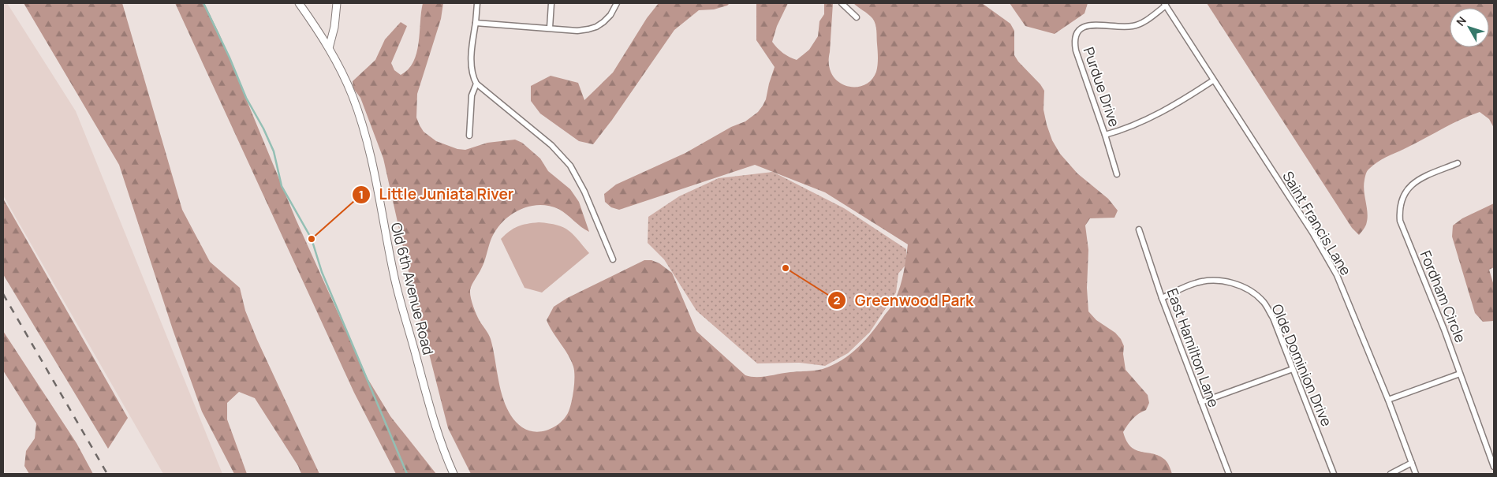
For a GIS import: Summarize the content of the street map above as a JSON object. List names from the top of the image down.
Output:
{
  "streets": {
    "main road": ["Old 6th Avenue Road"],
    "street": [
      "Purdue Drive",
      "Saint Francis Lane",
      "Fordham Circle",
      "East Hamilton Lane",
      "Olde Dominion Drive"
    ]
  },
  "crossings": [
    ["Purdue Drive", "Saint Francis Lane"],
    ["East Hamilton Lane", "Olde Dominion Drive"]
  ],
  "places": ["Little Juniata River", "Greenwood Park"],
  "north": "top left"
}
